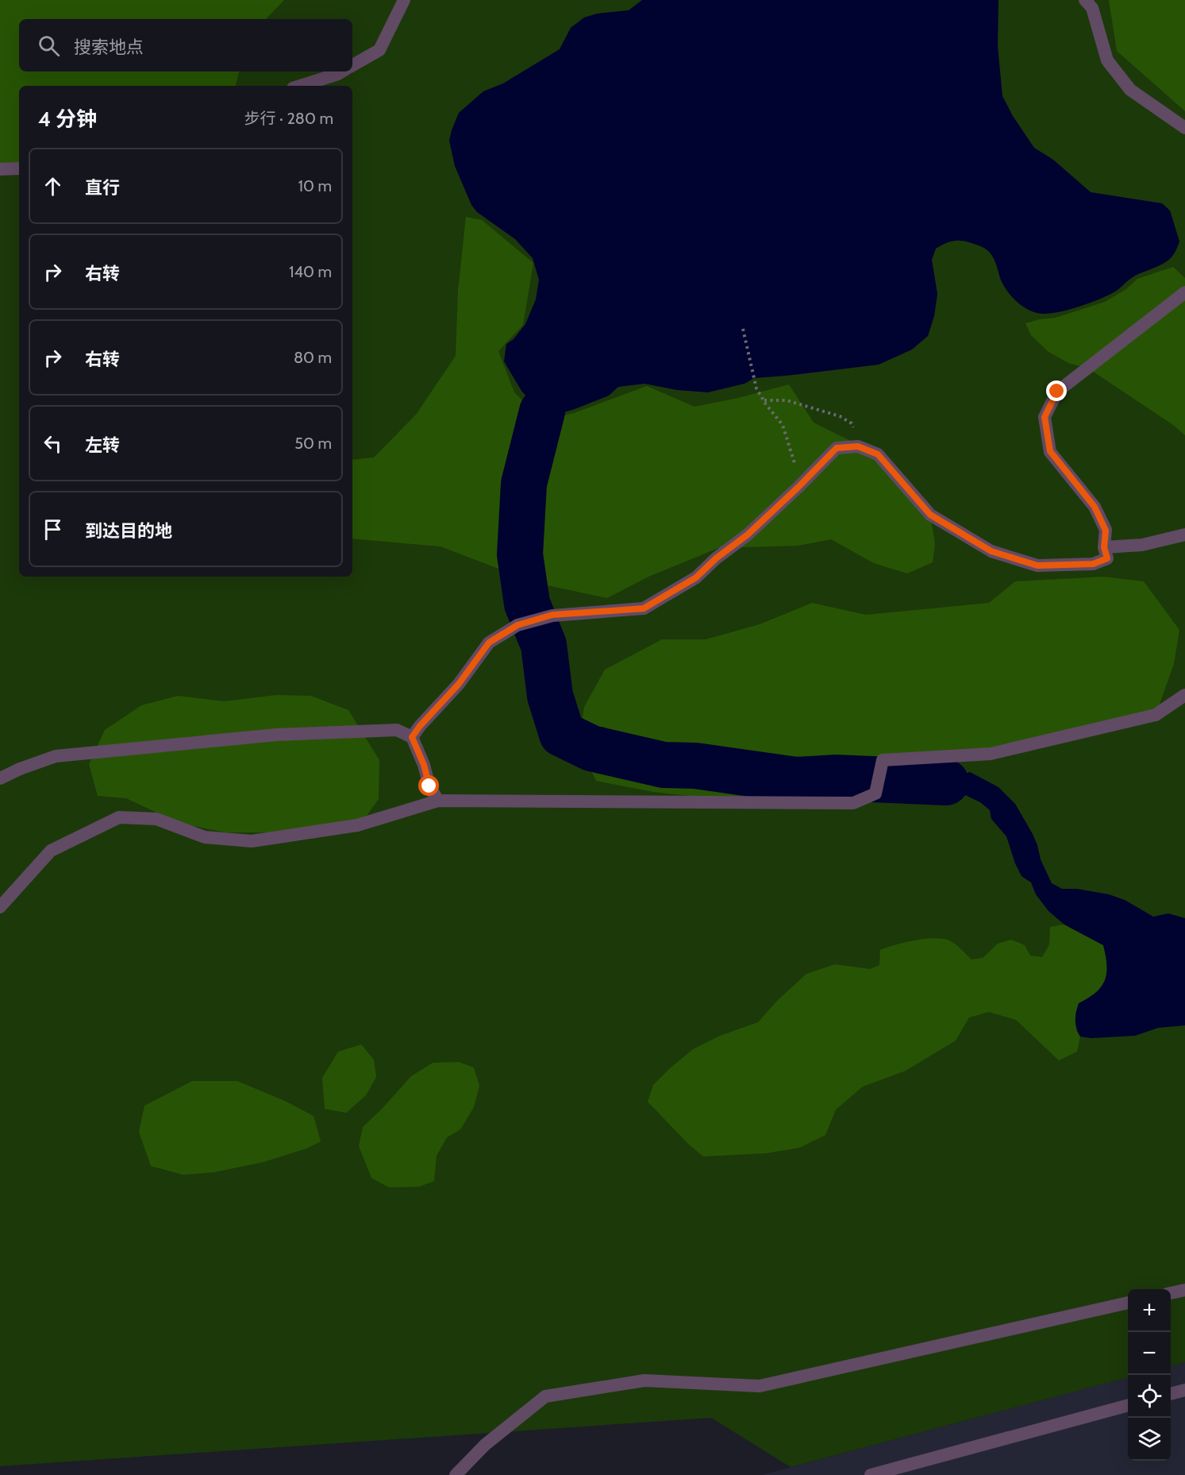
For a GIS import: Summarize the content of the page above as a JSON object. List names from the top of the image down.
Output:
{
  "page": {
    "search": "搜索地点",
    "heading": ["4 分钟", "步行 · 280 m"],
    "list": [
      ["直行", "10 m"],
      ["右转", "140 m"],
      ["右转", "80 m"],
      ["左转", "50 m"],
      "到达目的地"
    ],
    "map_buttons": ["+", "−"]
  }
}
